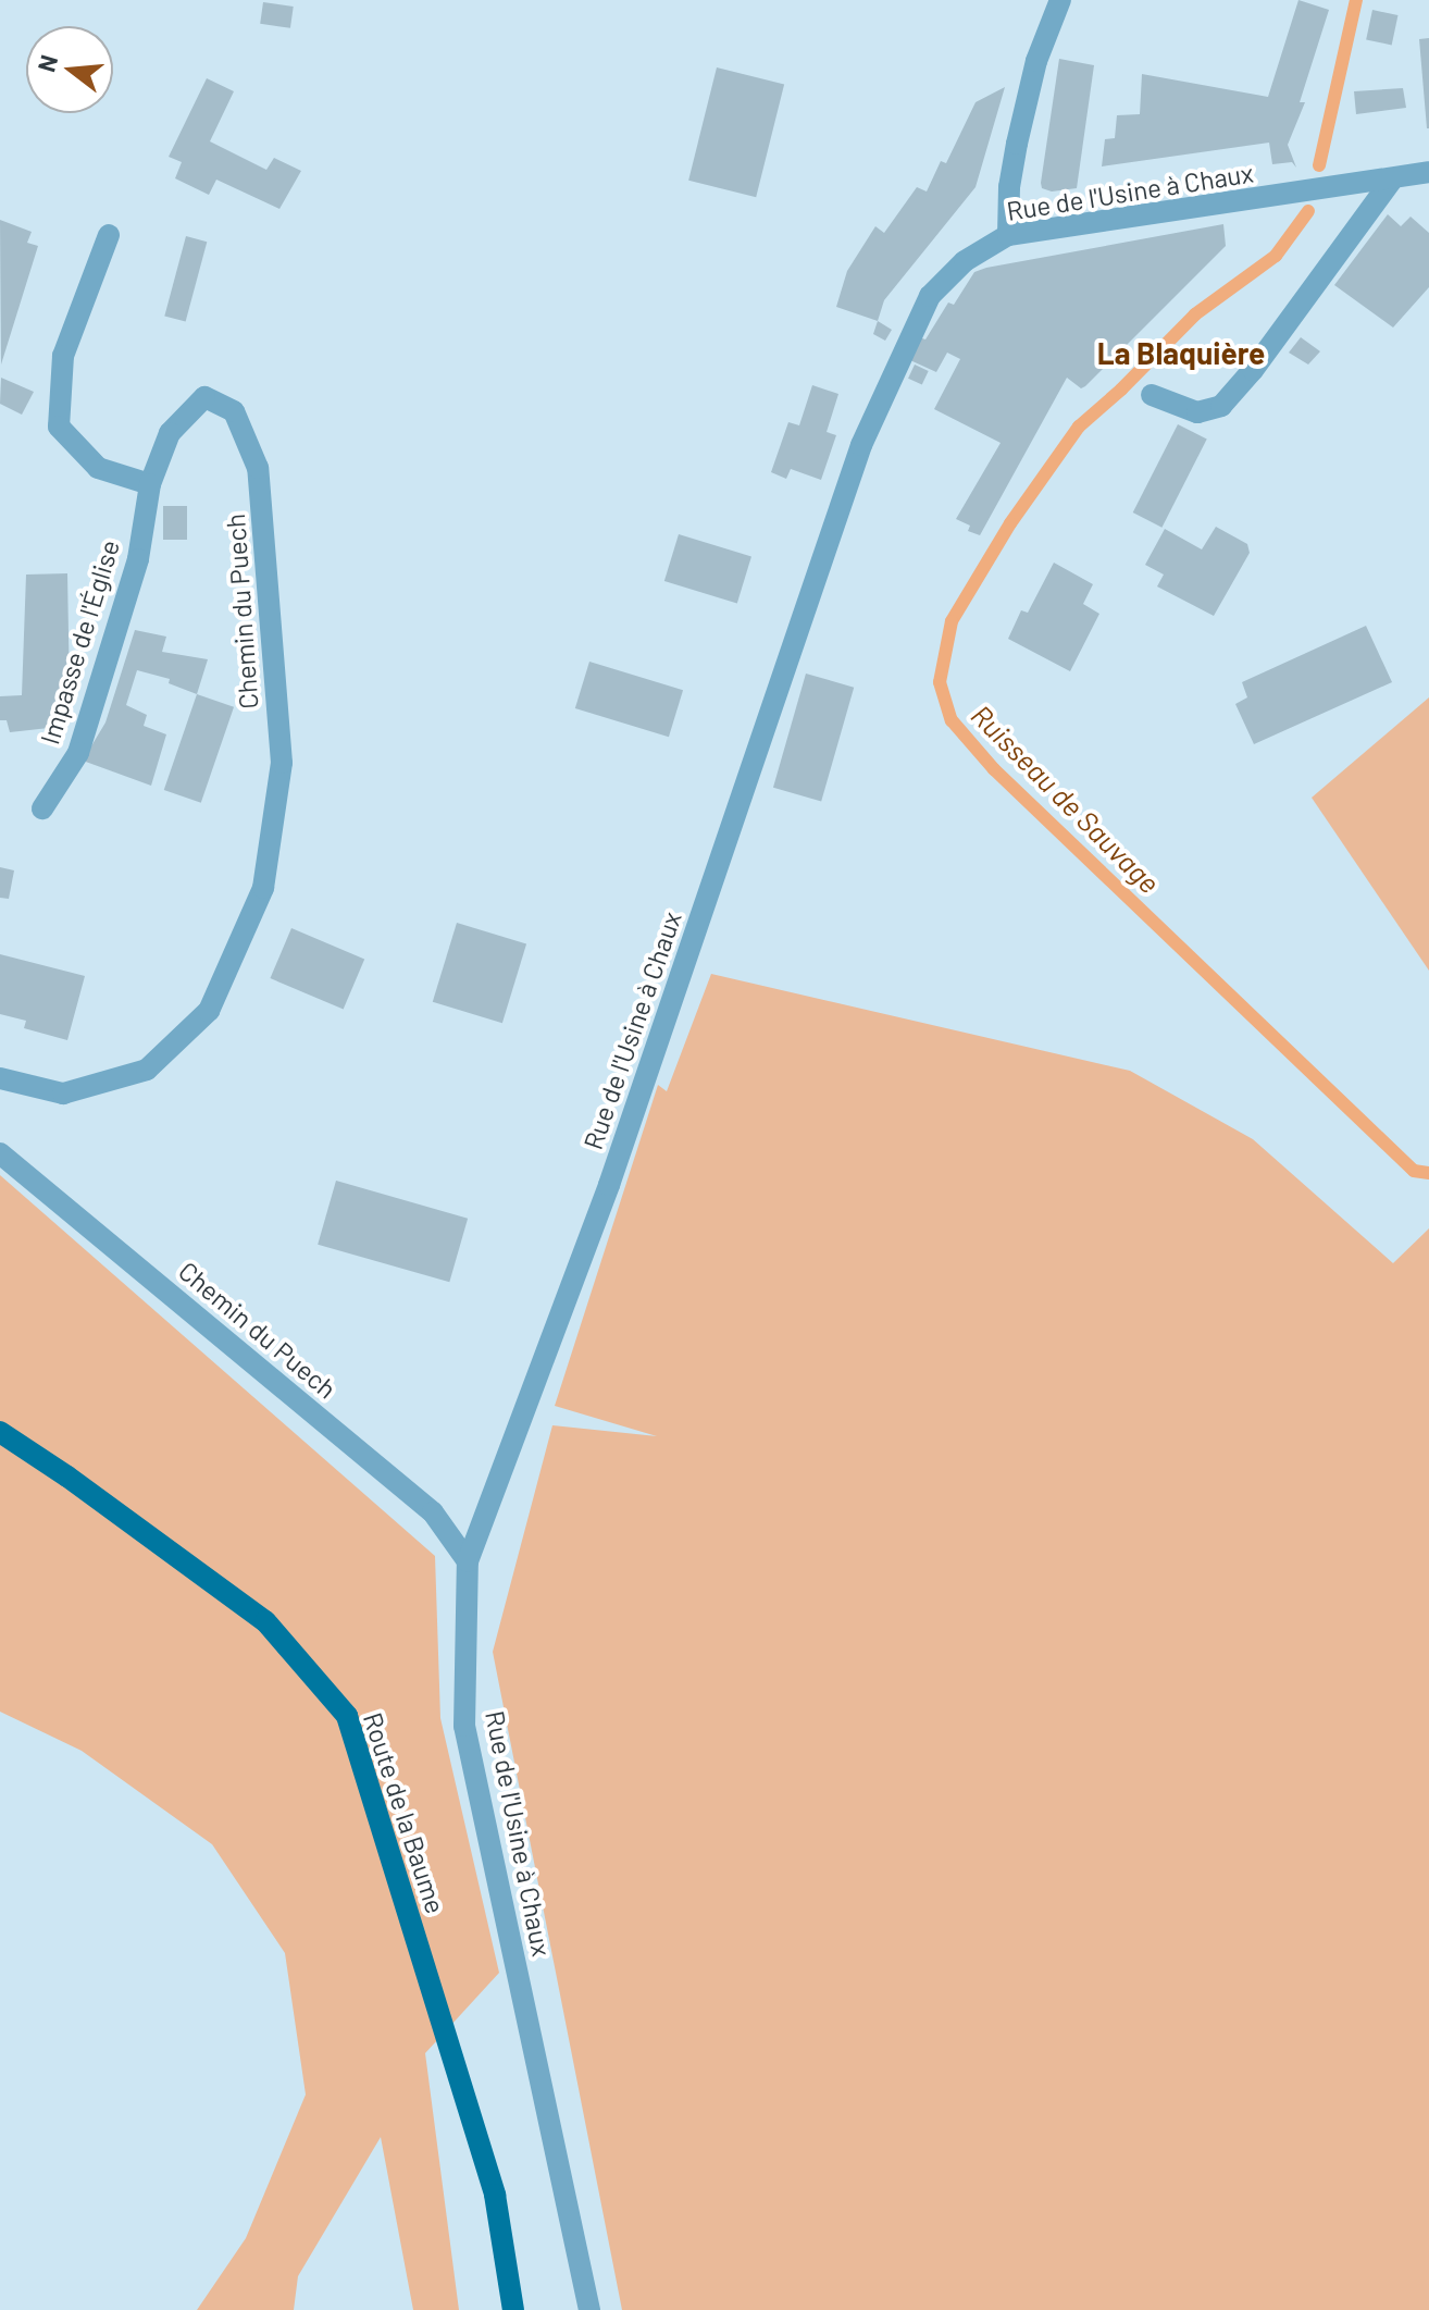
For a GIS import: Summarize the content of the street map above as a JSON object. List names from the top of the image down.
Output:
{
  "streets": {
    "main road": ["Route de la Baume"],
    "street": ["Rue de l'Usine à Chaux", "Chemin du Puech", "Impasse de l'Église"]
  },
  "crossings": [
    ["Rue de l'Usine à Chaux", "Chemin du Puech"],
    ["Chemin du Puech", "Impasse de l'Église"]
  ],
  "districts": ["La Blaquière"],
  "water": ["Ruisseau de Sauvage"],
  "north": "left"
}
